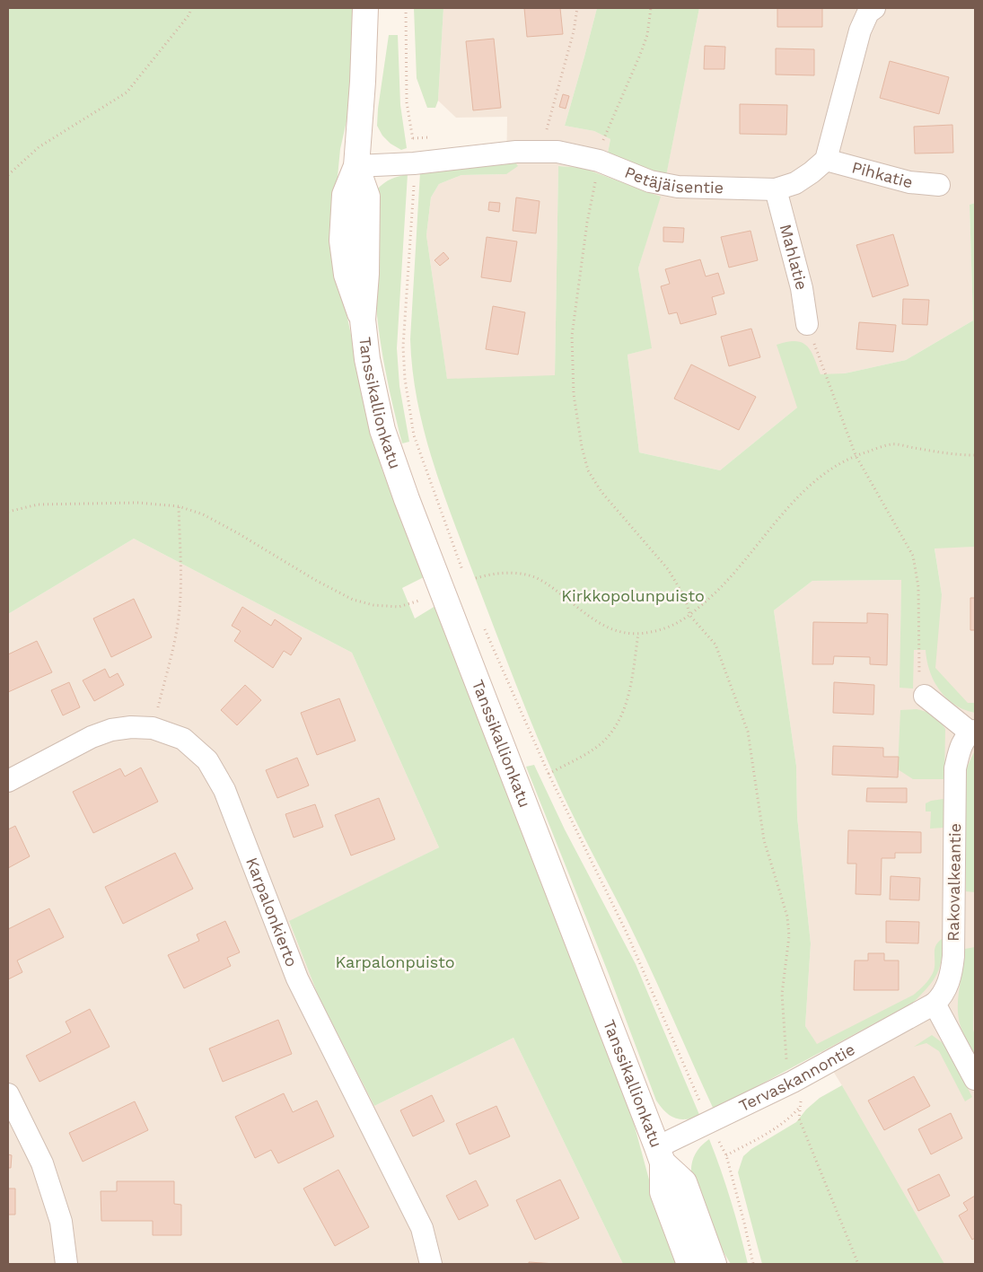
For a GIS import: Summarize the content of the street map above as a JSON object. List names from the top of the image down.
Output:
{
  "streets": {
    "street": [
      "Pihkatie",
      "Petäjäisentie",
      "Mahlatie",
      "Tanssikallionkatu",
      "Rakovalkeantie",
      "Karpalonkierto",
      "Tervaskannontie"
    ]
  },
  "crossings": [
    ["Pihkatie", "Petäjäisentie"],
    ["Petäjäisentie", "Mahlatie"],
    ["Petäjäisentie", "Tanssikallionkatu"],
    ["Tanssikallionkatu", "Tervaskannontie"],
    ["Rakovalkeantie", "Tervaskannontie"]
  ],
  "parks": ["Kirkkopolunpuisto", "Karpalonpuisto"]
}
